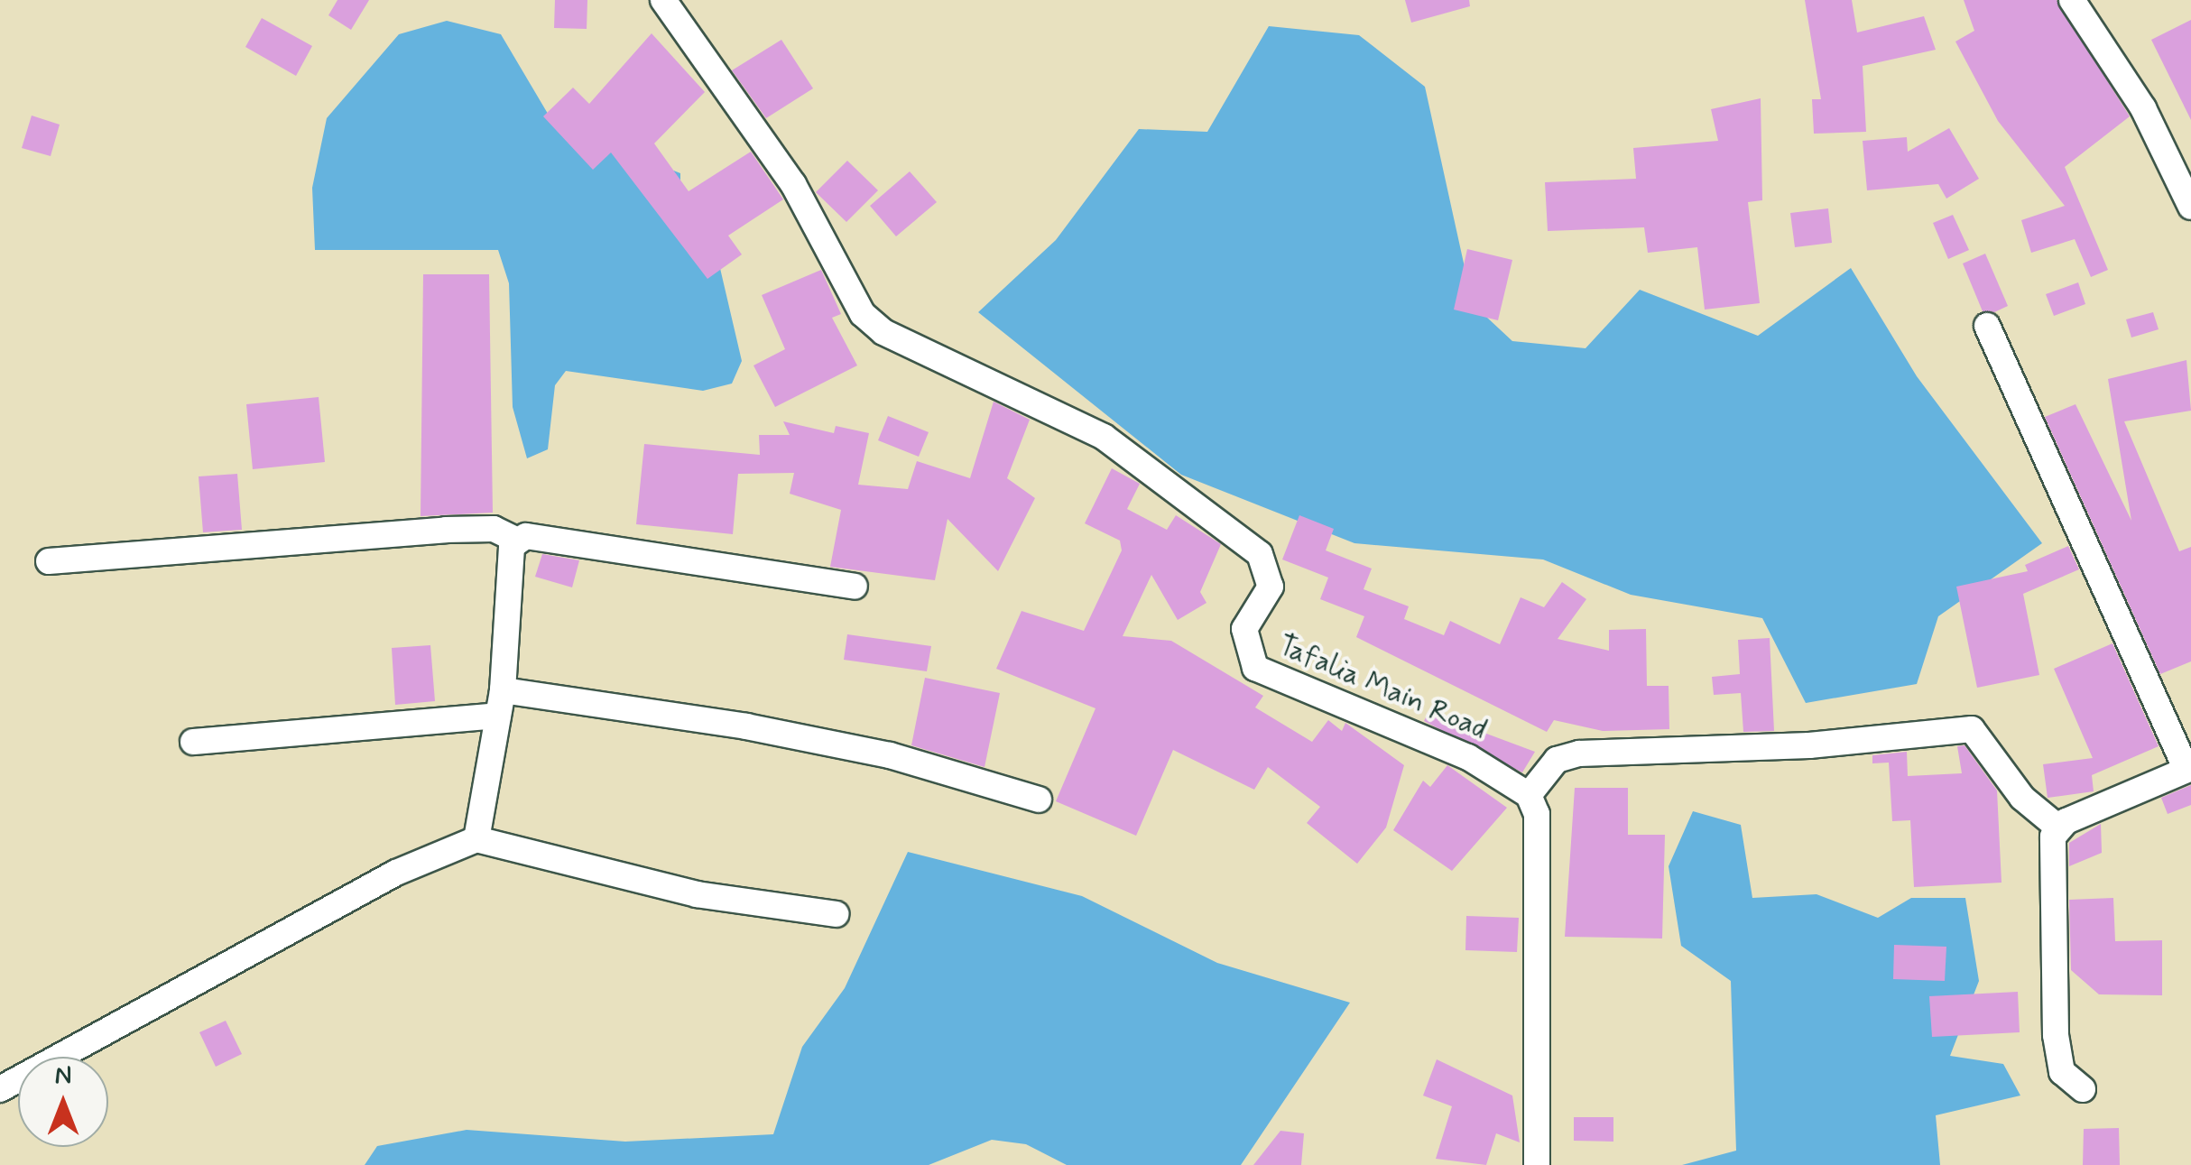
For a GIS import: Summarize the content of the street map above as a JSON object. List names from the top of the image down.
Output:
{
  "streets": {
    "street": ["Tafalia Main Road"]
  },
  "north": "top"
}
